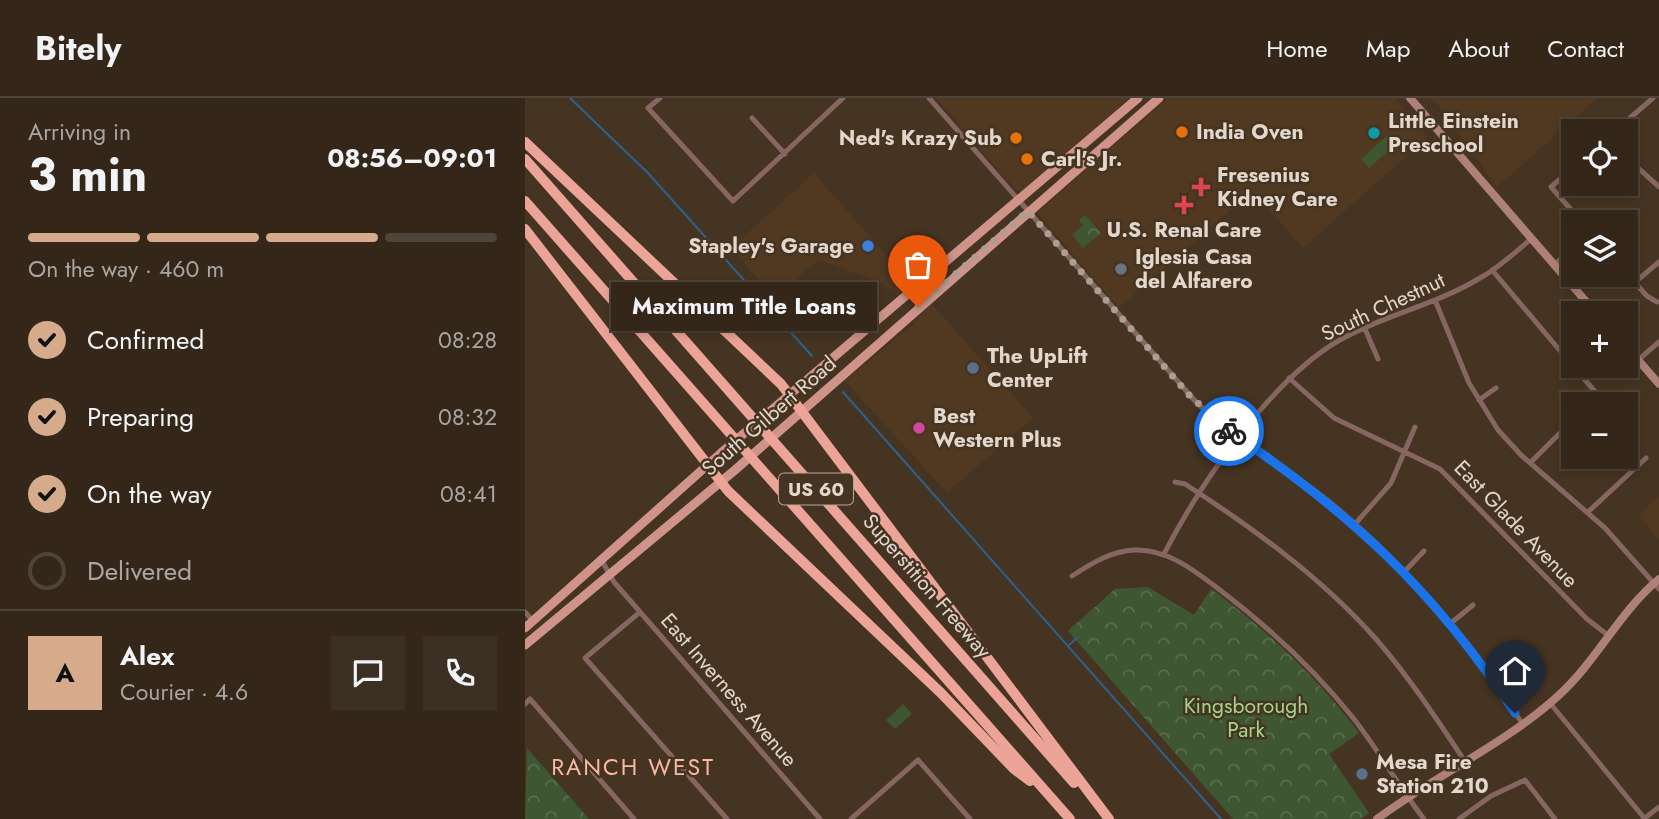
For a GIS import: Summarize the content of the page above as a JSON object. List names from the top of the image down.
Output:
{
  "streets": {
    "highway": ["US 60", "Superstition Freeway"],
    "main road": ["South Gilbert Road"],
    "street": ["South Chestnut", "East Glade Avenue", "East Inverness Avenue"]
  },
  "crossings": [
    ["South Chestnut", "East Glade Avenue"],
    ["South Gilbert Road", "East Inverness Avenue"]
  ],
  "districts": ["RANCH WEST"],
  "parks": ["Kingsborough Park"],
  "places": {
    "other": [
      "India Oven",
      "Little Einstein Preschool",
      "Ned's Krazy Sub",
      "Carl's Jr.",
      "Stapley's Garage",
      "Iglesia Casa del Alfarero",
      "Maximum Title Loans",
      "The UpLift Center",
      "Best Western Plus",
      "Mesa Fire Station 210"
    ],
    "health": ["Fresenius Kidney Care", "U.S. Renal Care"]
  },
  "page": {
    "header": "Bitely",
    "nav": [
      "Home",
      "Map",
      "About",
      "Contact"
    ],
    "heading": ["3 min", "Arriving in", "08:56–09:01"],
    "panel": ["Alex", "Courier · 4.6"],
    "map_buttons": ["+", "−"],
    "bar": "On the way · 460 m",
    "bubble": "Maximum Title Loans",
    "list": [
      ["Confirmed", "08:28"],
      ["Preparing", "08:32"],
      ["On the way", "08:41"],
      "Delivered"
    ],
    "round": "A"
  }
}
